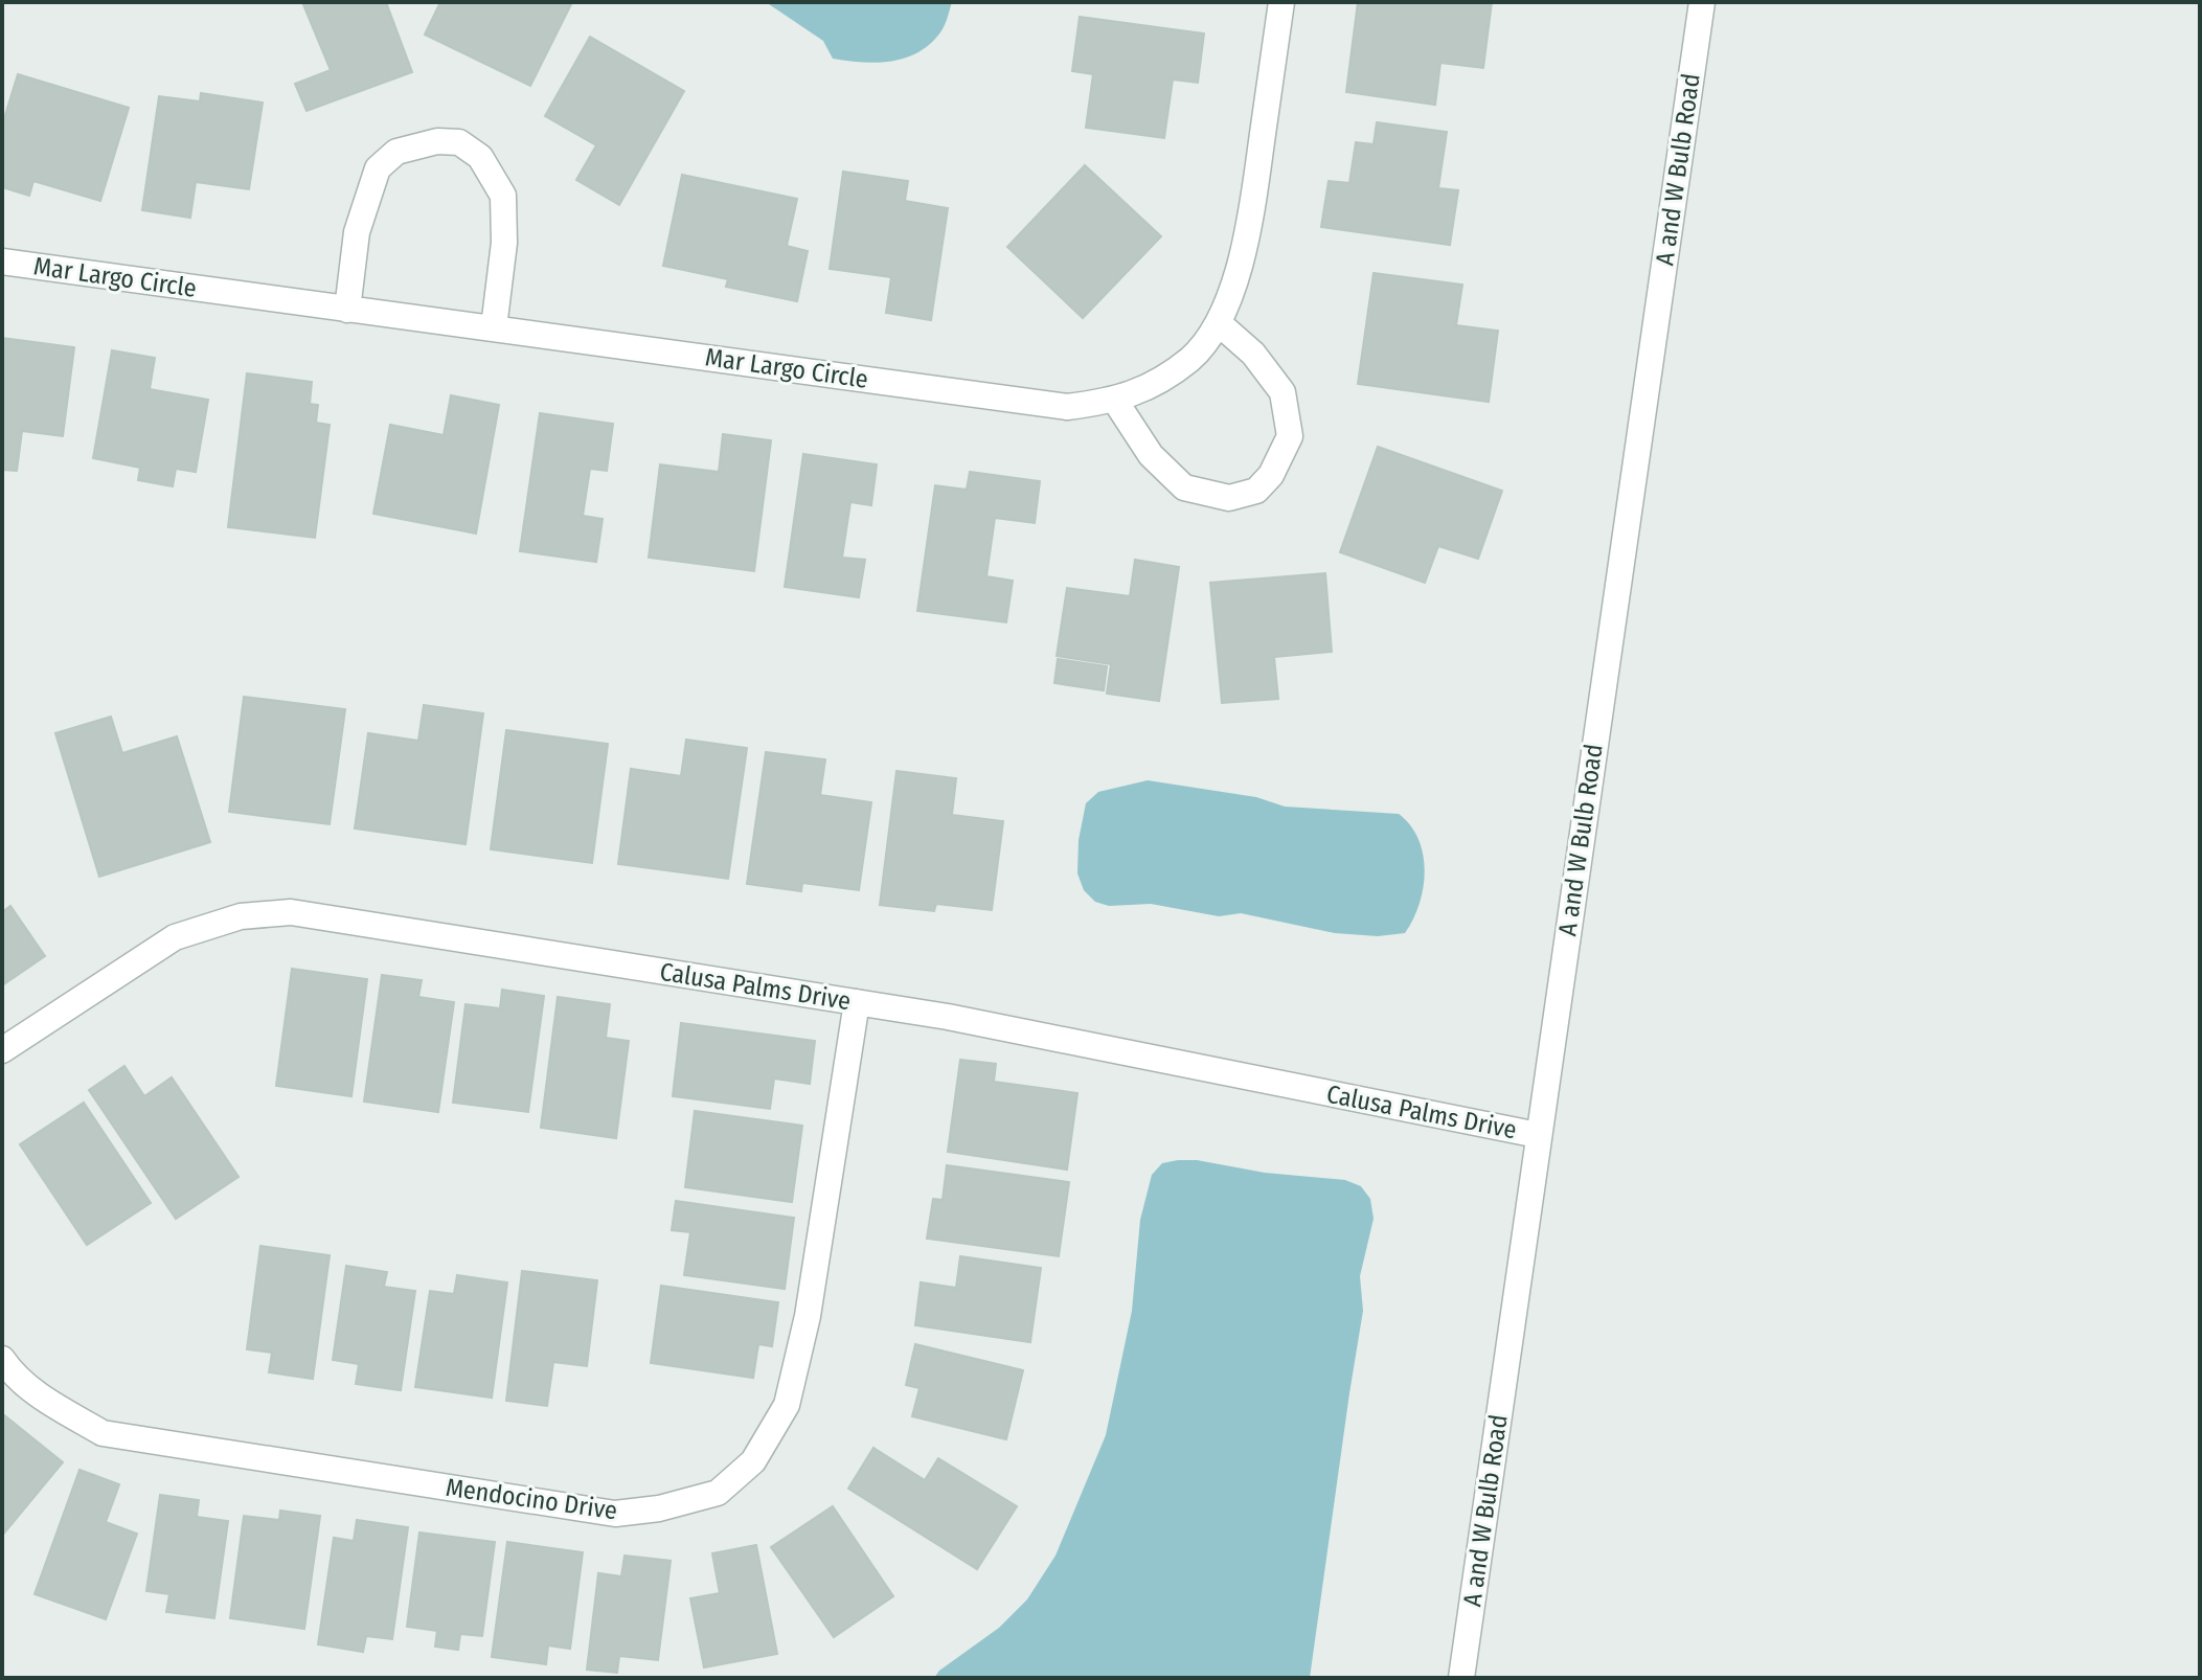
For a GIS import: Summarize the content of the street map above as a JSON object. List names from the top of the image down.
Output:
{
  "streets": {
    "street": [
      "A and W Bulb Road",
      "Mar Largo Circle",
      "Calusa Palms Drive",
      "Mendocino Drive"
    ]
  },
  "crossings": [
    ["A and W Bulb Road", "Calusa Palms Drive"],
    ["Calusa Palms Drive", "Mendocino Drive"]
  ]
}
